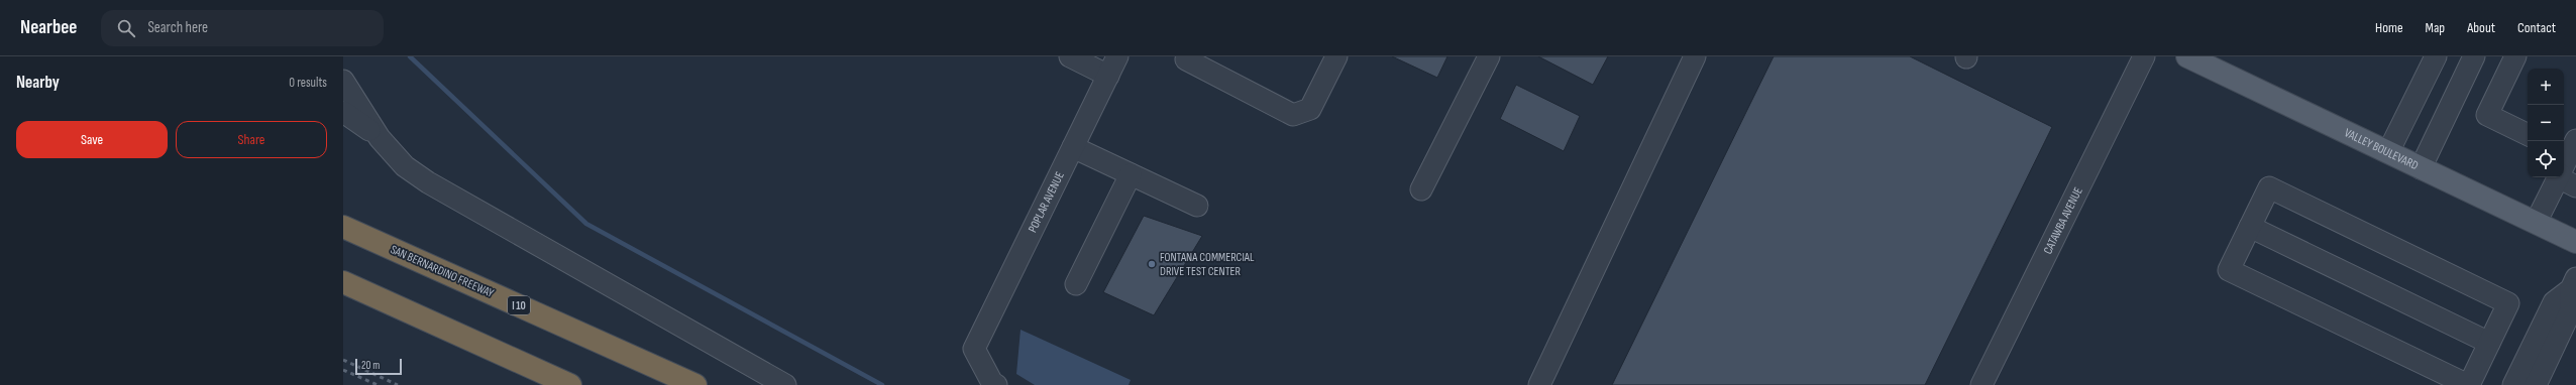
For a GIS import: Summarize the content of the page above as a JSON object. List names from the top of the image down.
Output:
{
  "streets": {
    "highway": ["SAN BERNARDINO FREEWAY", "I 10"],
    "main road": ["VALLEY BOULEVARD"],
    "street": ["POPLAR AVENUE", "CATAWBA AVENUE"]
  },
  "places": ["FONTANA COMMERCIAL DRIVE TEST CENTER"],
  "scale_bar": "20 m",
  "page": {
    "header": "Nearbee",
    "search": "Search here",
    "nav": [
      "Home",
      "Map",
      "About",
      "Contact"
    ],
    "heading": ["Nearby", "0 results"],
    "map_buttons": ["+", "−"],
    "buttons": ["Save", "Share"],
    "scale": "20 m"
  }
}
